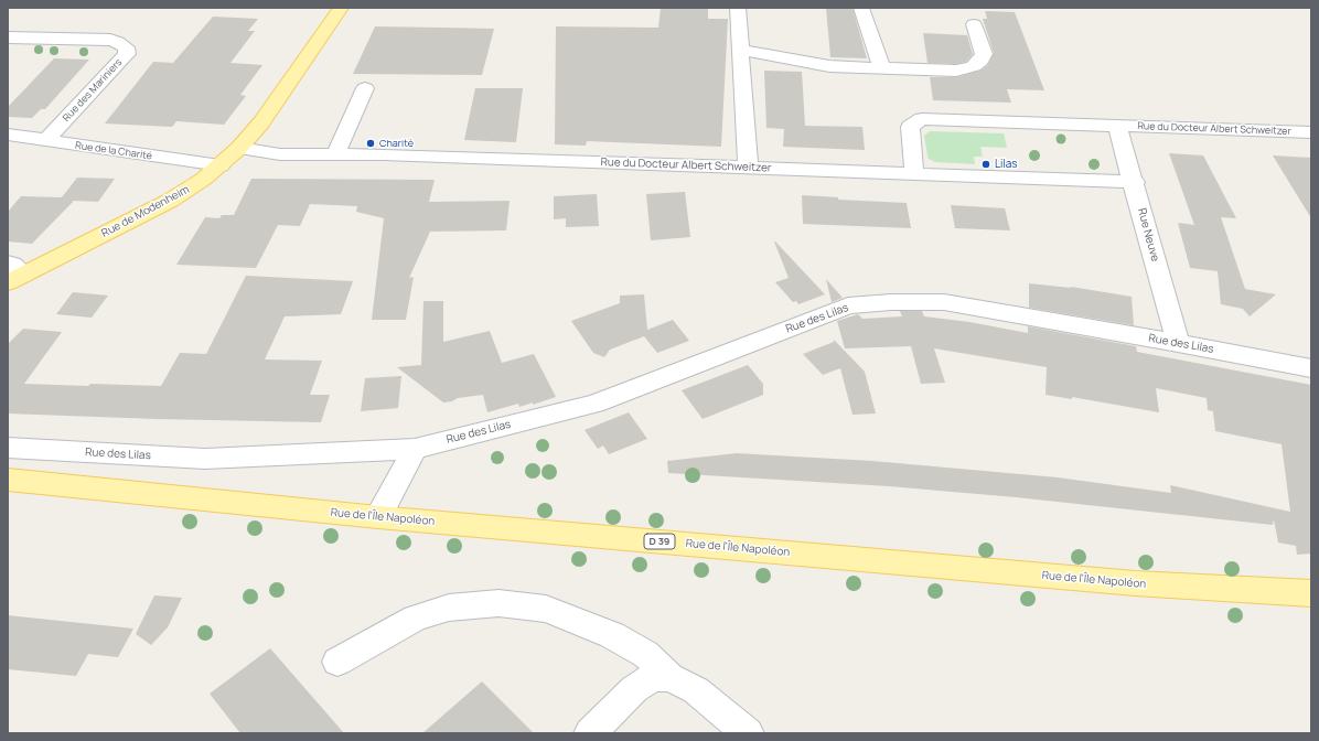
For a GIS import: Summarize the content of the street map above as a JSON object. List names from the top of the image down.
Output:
{
  "streets": {
    "main road": ["Rue de Modenheim", "Rue de l'Île Napoléon", "D 39"],
    "street": [
      "Rue des Mariniers",
      "Rue du Docteur Albert Schweitzer",
      "Rue de la Charité",
      "Rue Neuve",
      "Rue des Lilas"
    ]
  },
  "crossings": [
    ["Rue des Mariniers", "Rue de la Charité"],
    ["Rue du Docteur Albert Schweitzer", "Rue de Modenheim"],
    ["Rue du Docteur Albert Schweitzer", "Rue Neuve"],
    ["Rue de la Charité", "Rue de Modenheim"],
    ["Rue Neuve", "Rue des Lilas"]
  ],
  "places": ["Charité", "Lilas"]
}
